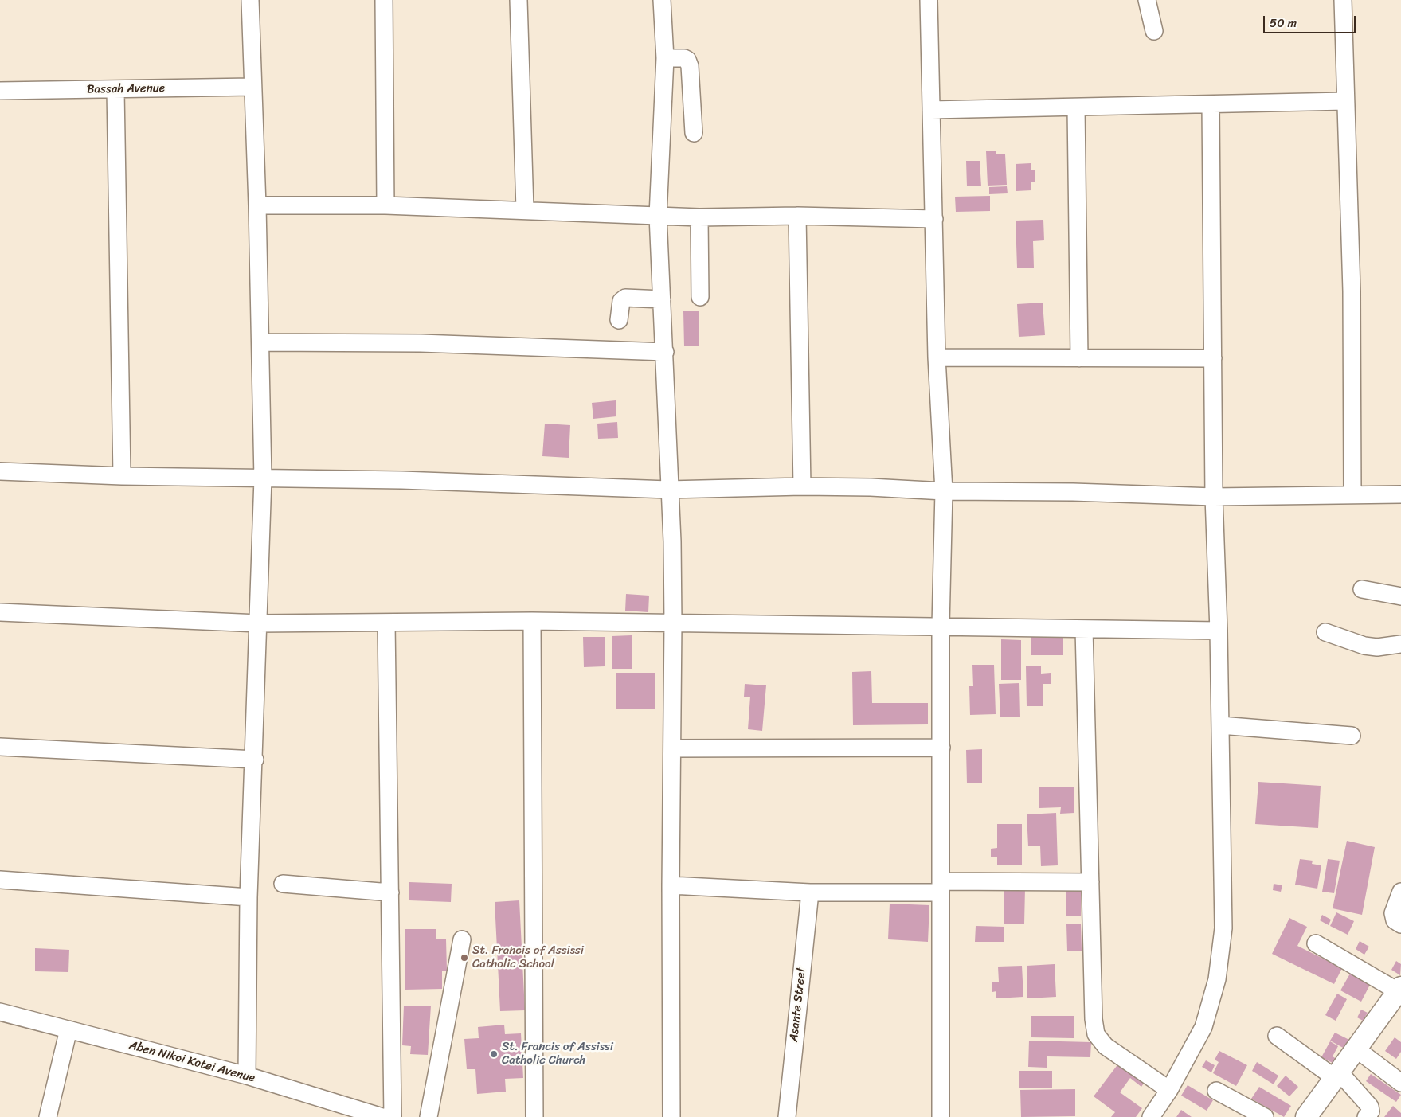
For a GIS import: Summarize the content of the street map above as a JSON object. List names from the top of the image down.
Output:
{
  "streets": {
    "street": ["Bassah Avenue", "Asante Street", "Aben Nikoi Kotei Avenue"]
  },
  "places": ["St. Francis of Assissi Catholic School", "St. Francis of Assissi Catholic Church"],
  "scale_bar": "50 m"
}
